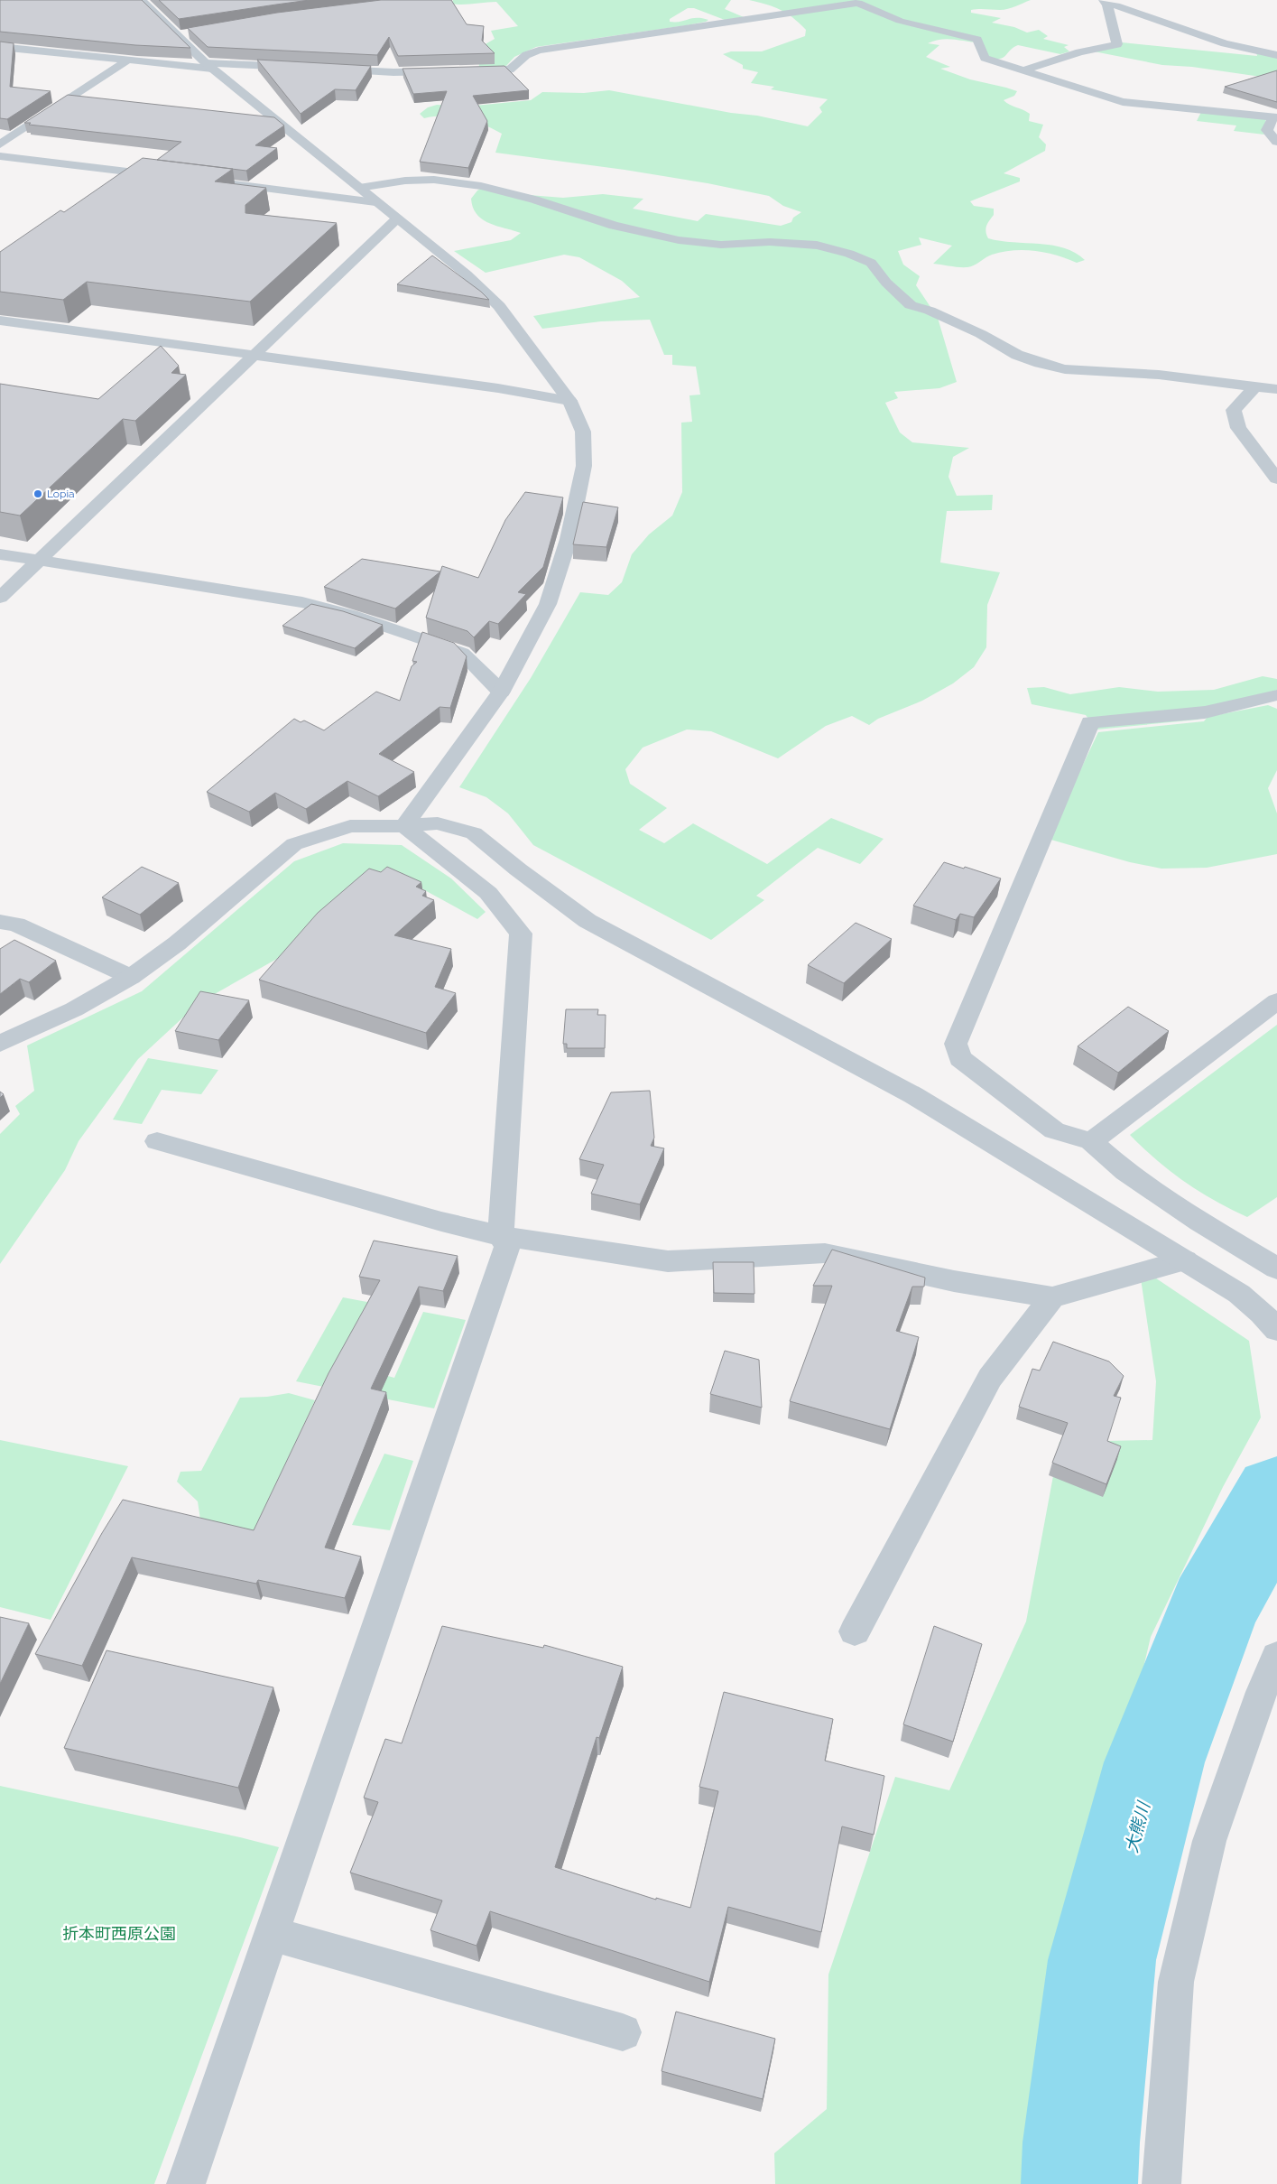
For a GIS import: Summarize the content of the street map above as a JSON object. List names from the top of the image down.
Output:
{
  "water": ["大熊川"],
  "parks": ["折本町西原公園"],
  "places": ["Lopia"]
}
